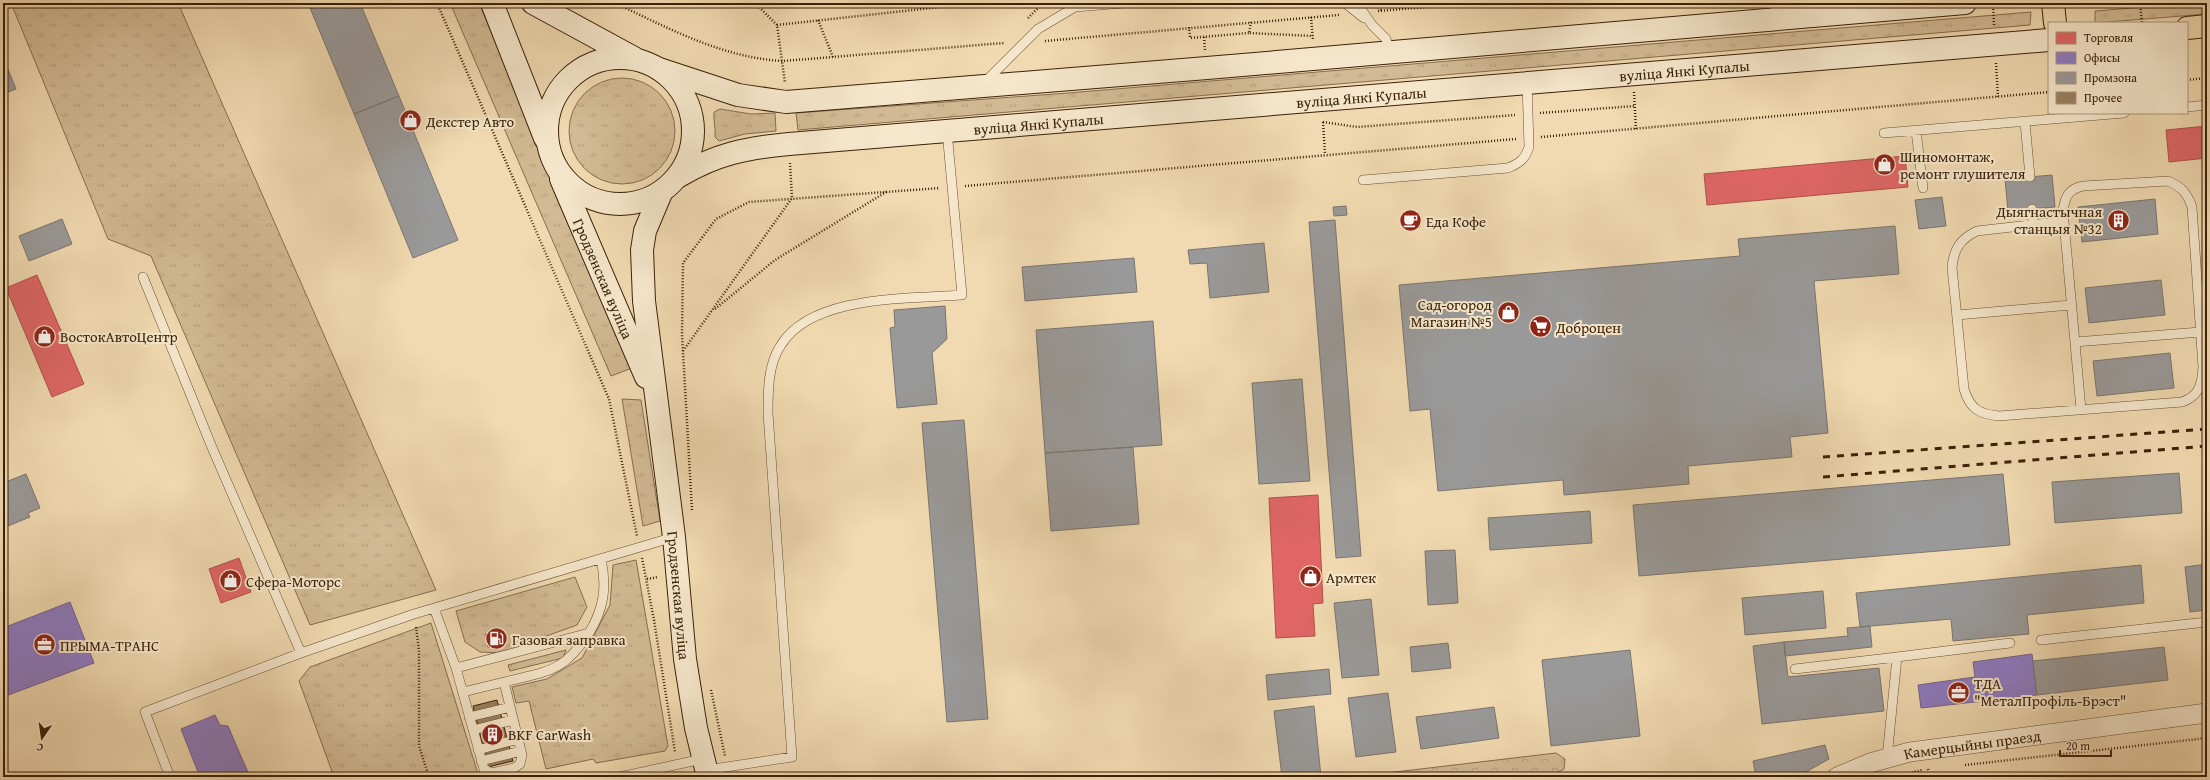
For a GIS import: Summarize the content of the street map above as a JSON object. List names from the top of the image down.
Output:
{
  "streets": {
    "main road": ["вуліца Янкі Купалы", "Гродзенская вуліца"],
    "street": ["Камерцыйны праезд"]
  },
  "places": {
    "shop": [
      "Декстер Авто",
      "Шиномонтаж, ремонт глушителя",
      "Сад-огород Магазин №5",
      "ВостокАвтоЦентр",
      "Армтек",
      "Сфера-Моторс"
    ],
    "building": ["Дыягнастычная станцыя №32", "BKF CarWash"],
    "cafe": ["Еда Кофе"],
    "supermarket": ["Доброцен"],
    "fuel station": ["Газовая заправка"],
    "office": ["ПРЫМА-ТРАНС", "ТДА \"МеталПрофіль-Брэст\""]
  },
  "legend": [
    "Торговля",
    "Офисы",
    "Промзона",
    "Прочее"
  ],
  "scale_bar": "20 m",
  "north": "bottom"
}
